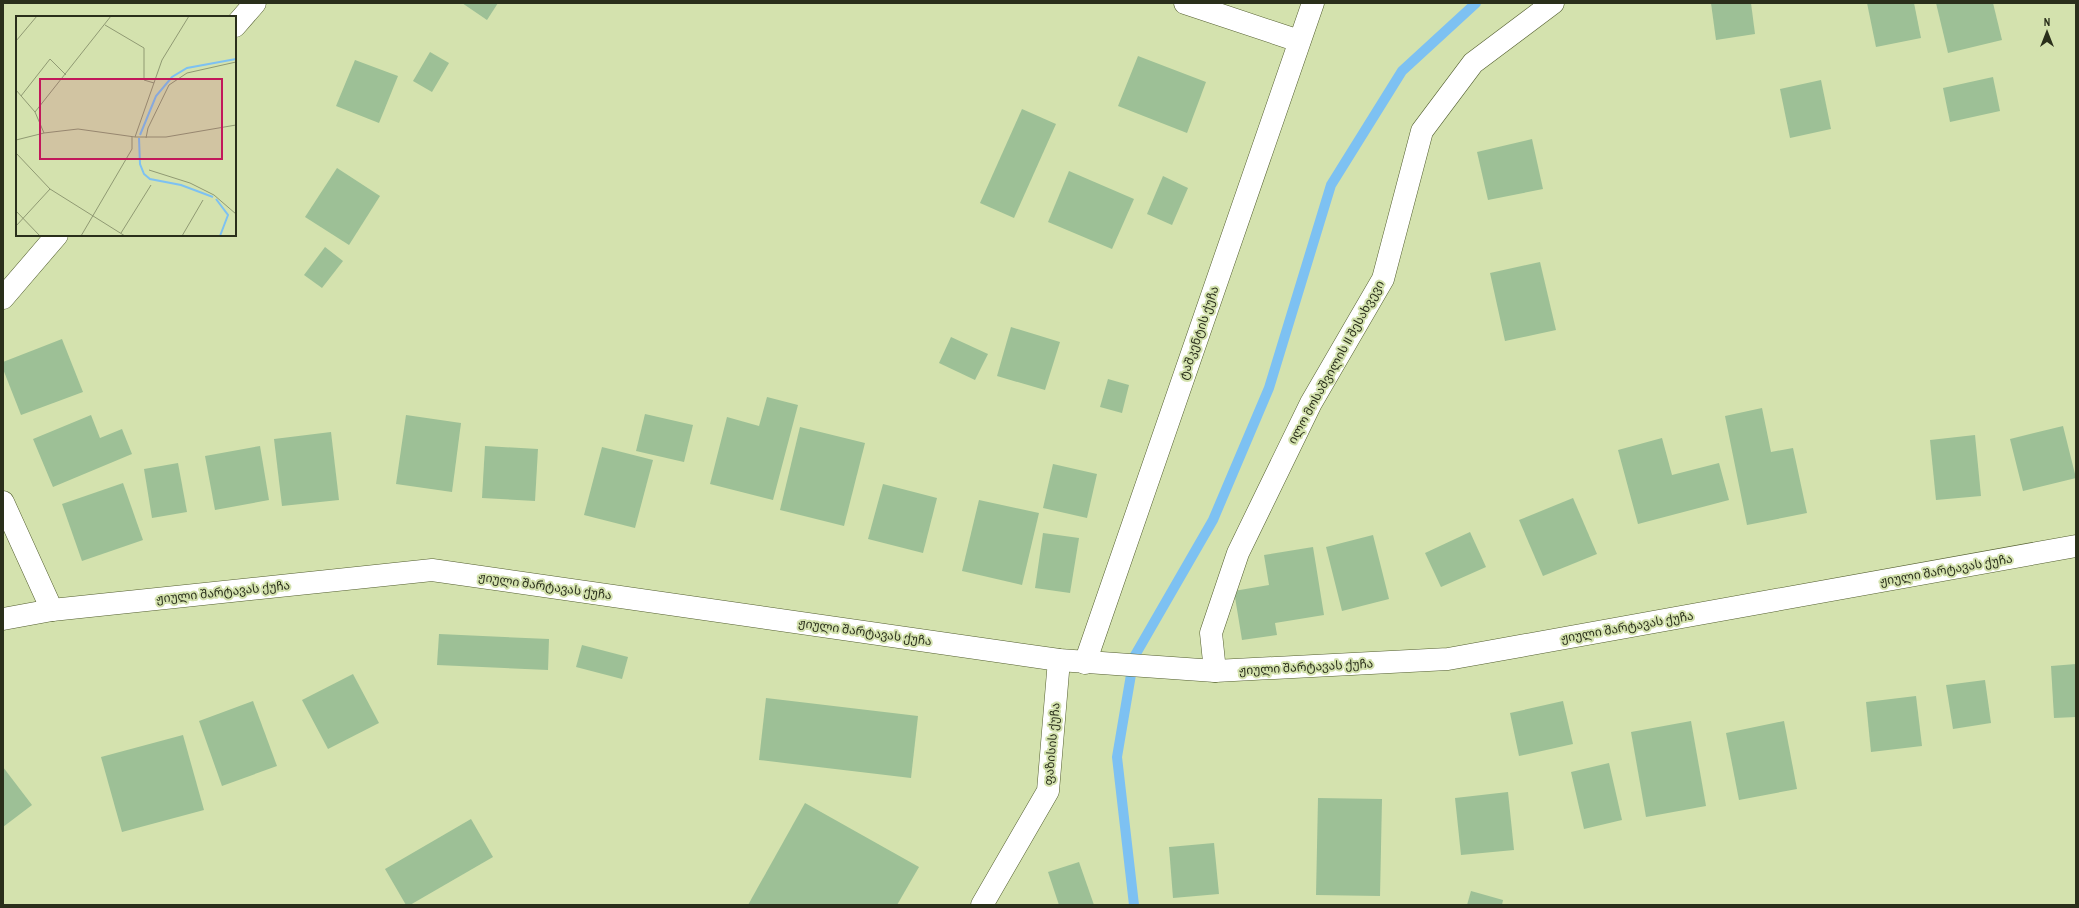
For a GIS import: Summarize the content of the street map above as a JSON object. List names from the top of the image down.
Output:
{
  "streets": {
    "street": [
      "ტაშკენტის ქუჩა",
      "ილო მოსაშვილის II შესახვევი",
      "ჟიული შარტავას ქუჩა",
      "ფაზისის ქუჩა"
    ]
  },
  "crossings": [
    ["ტაშკენტის ქუჩა", "ჟიული შარტავას ქუჩა"],
    ["ილო მოსაშვილის II შესახვევი", "ჟიული შარტავას ქუჩა"],
    ["ჟიული შარტავას ქუჩა", "ფაზისის ქუჩა"]
  ],
  "north": "top"
}
